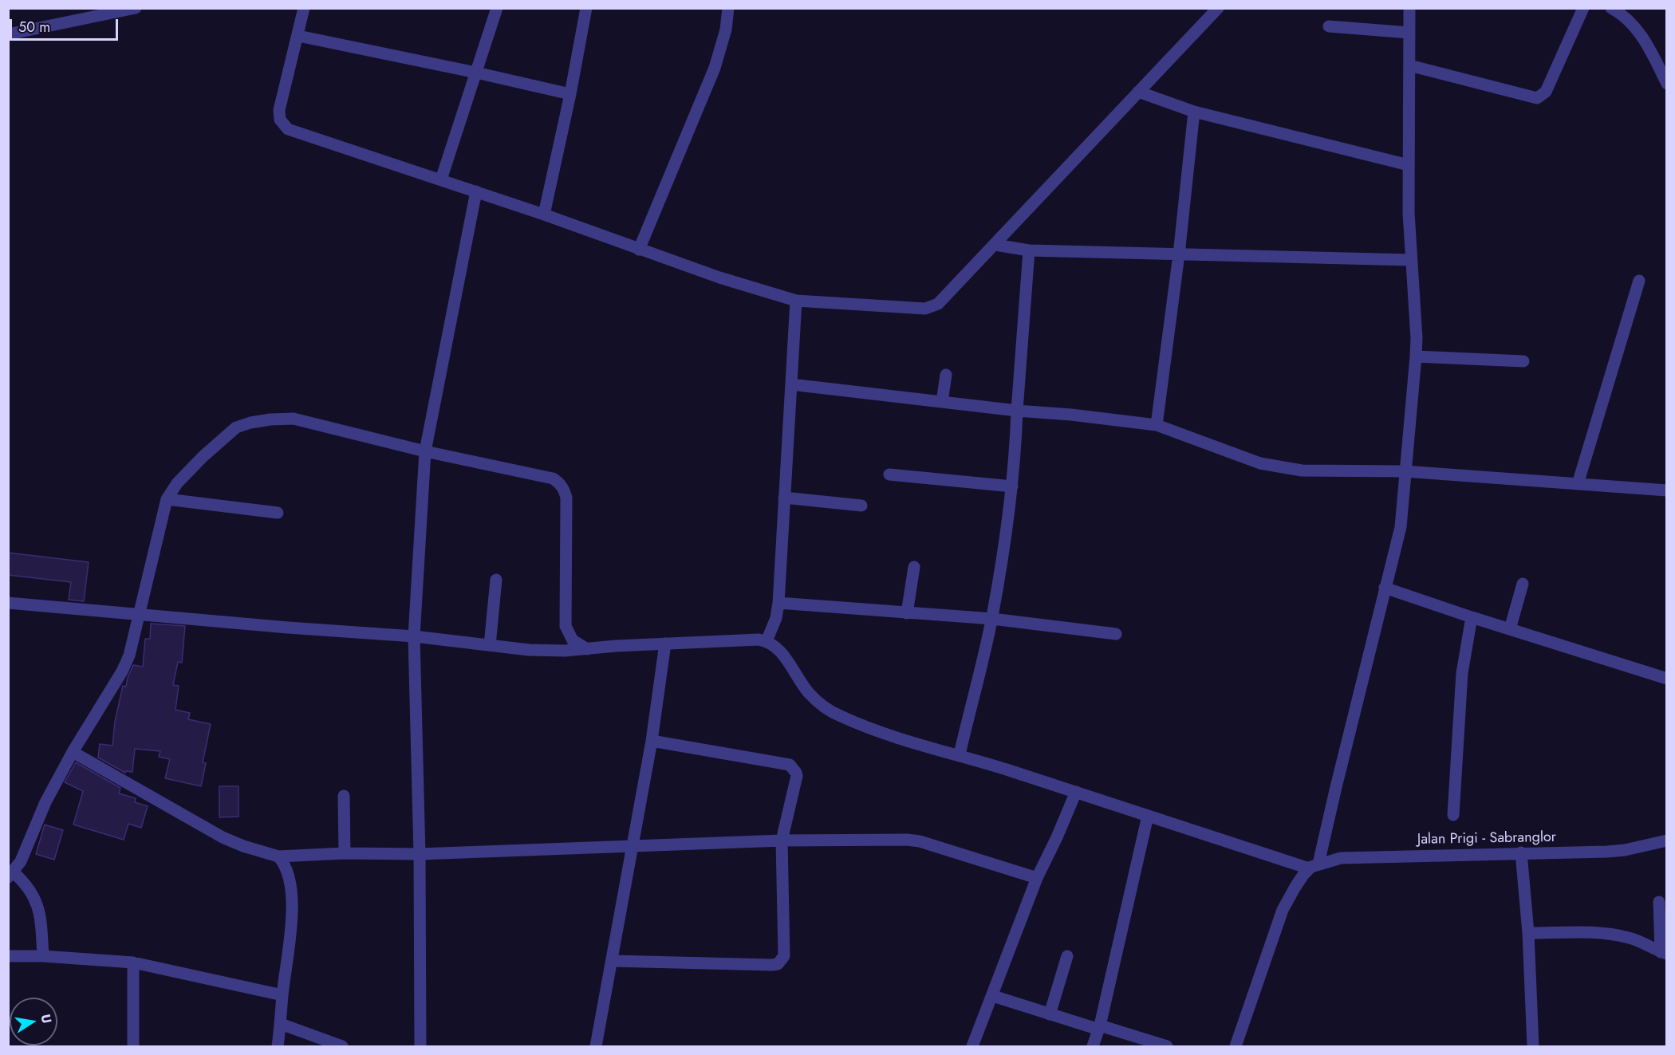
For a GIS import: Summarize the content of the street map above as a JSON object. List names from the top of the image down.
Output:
{
  "streets": {
    "street": ["Jalan Prigi - Sabranglor"]
  },
  "scale_bar": "50 m",
  "north": "right"
}
